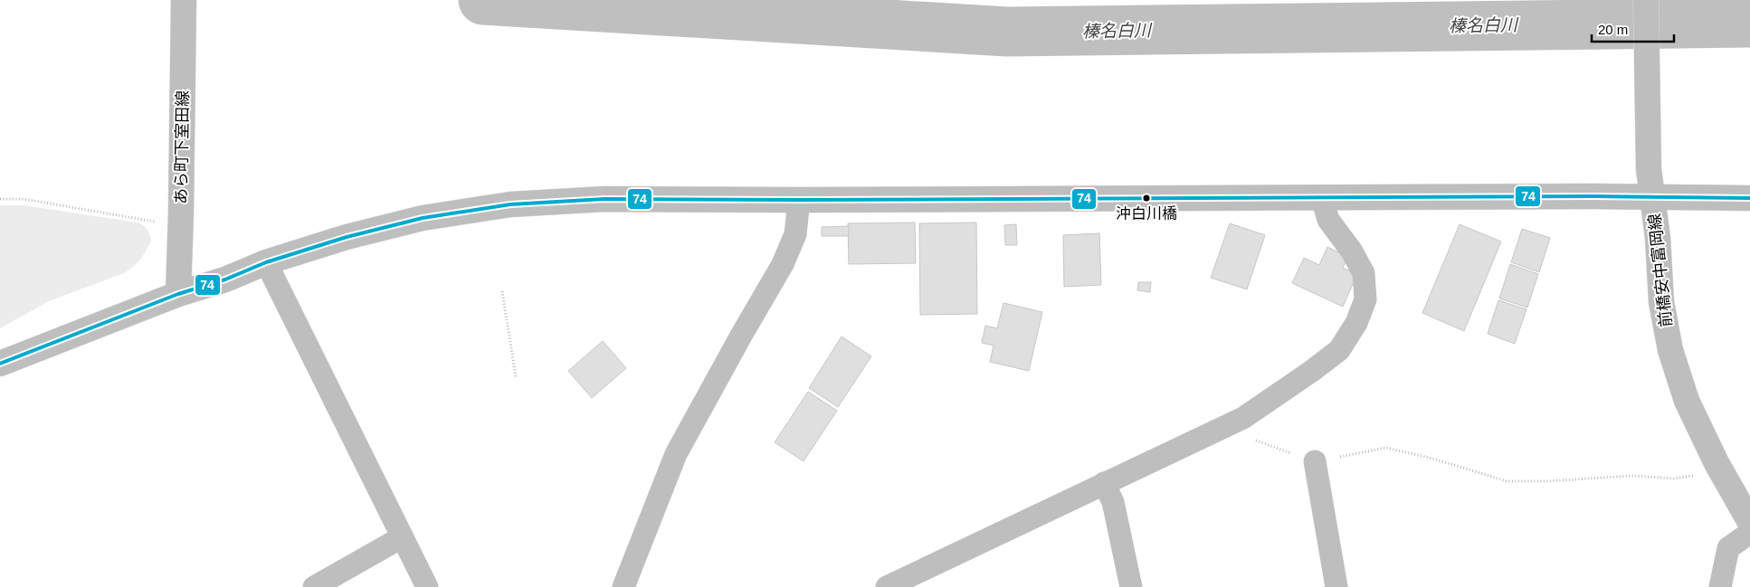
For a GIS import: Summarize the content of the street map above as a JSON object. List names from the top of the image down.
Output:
{
  "streets": {
    "main road": ["あら町下室田線", "前橋安中富岡線"]
  },
  "water": ["榛名白川"],
  "places": ["沖白川橋"],
  "lines": ["transit line 74"],
  "scale_bar": "20 m"
}
